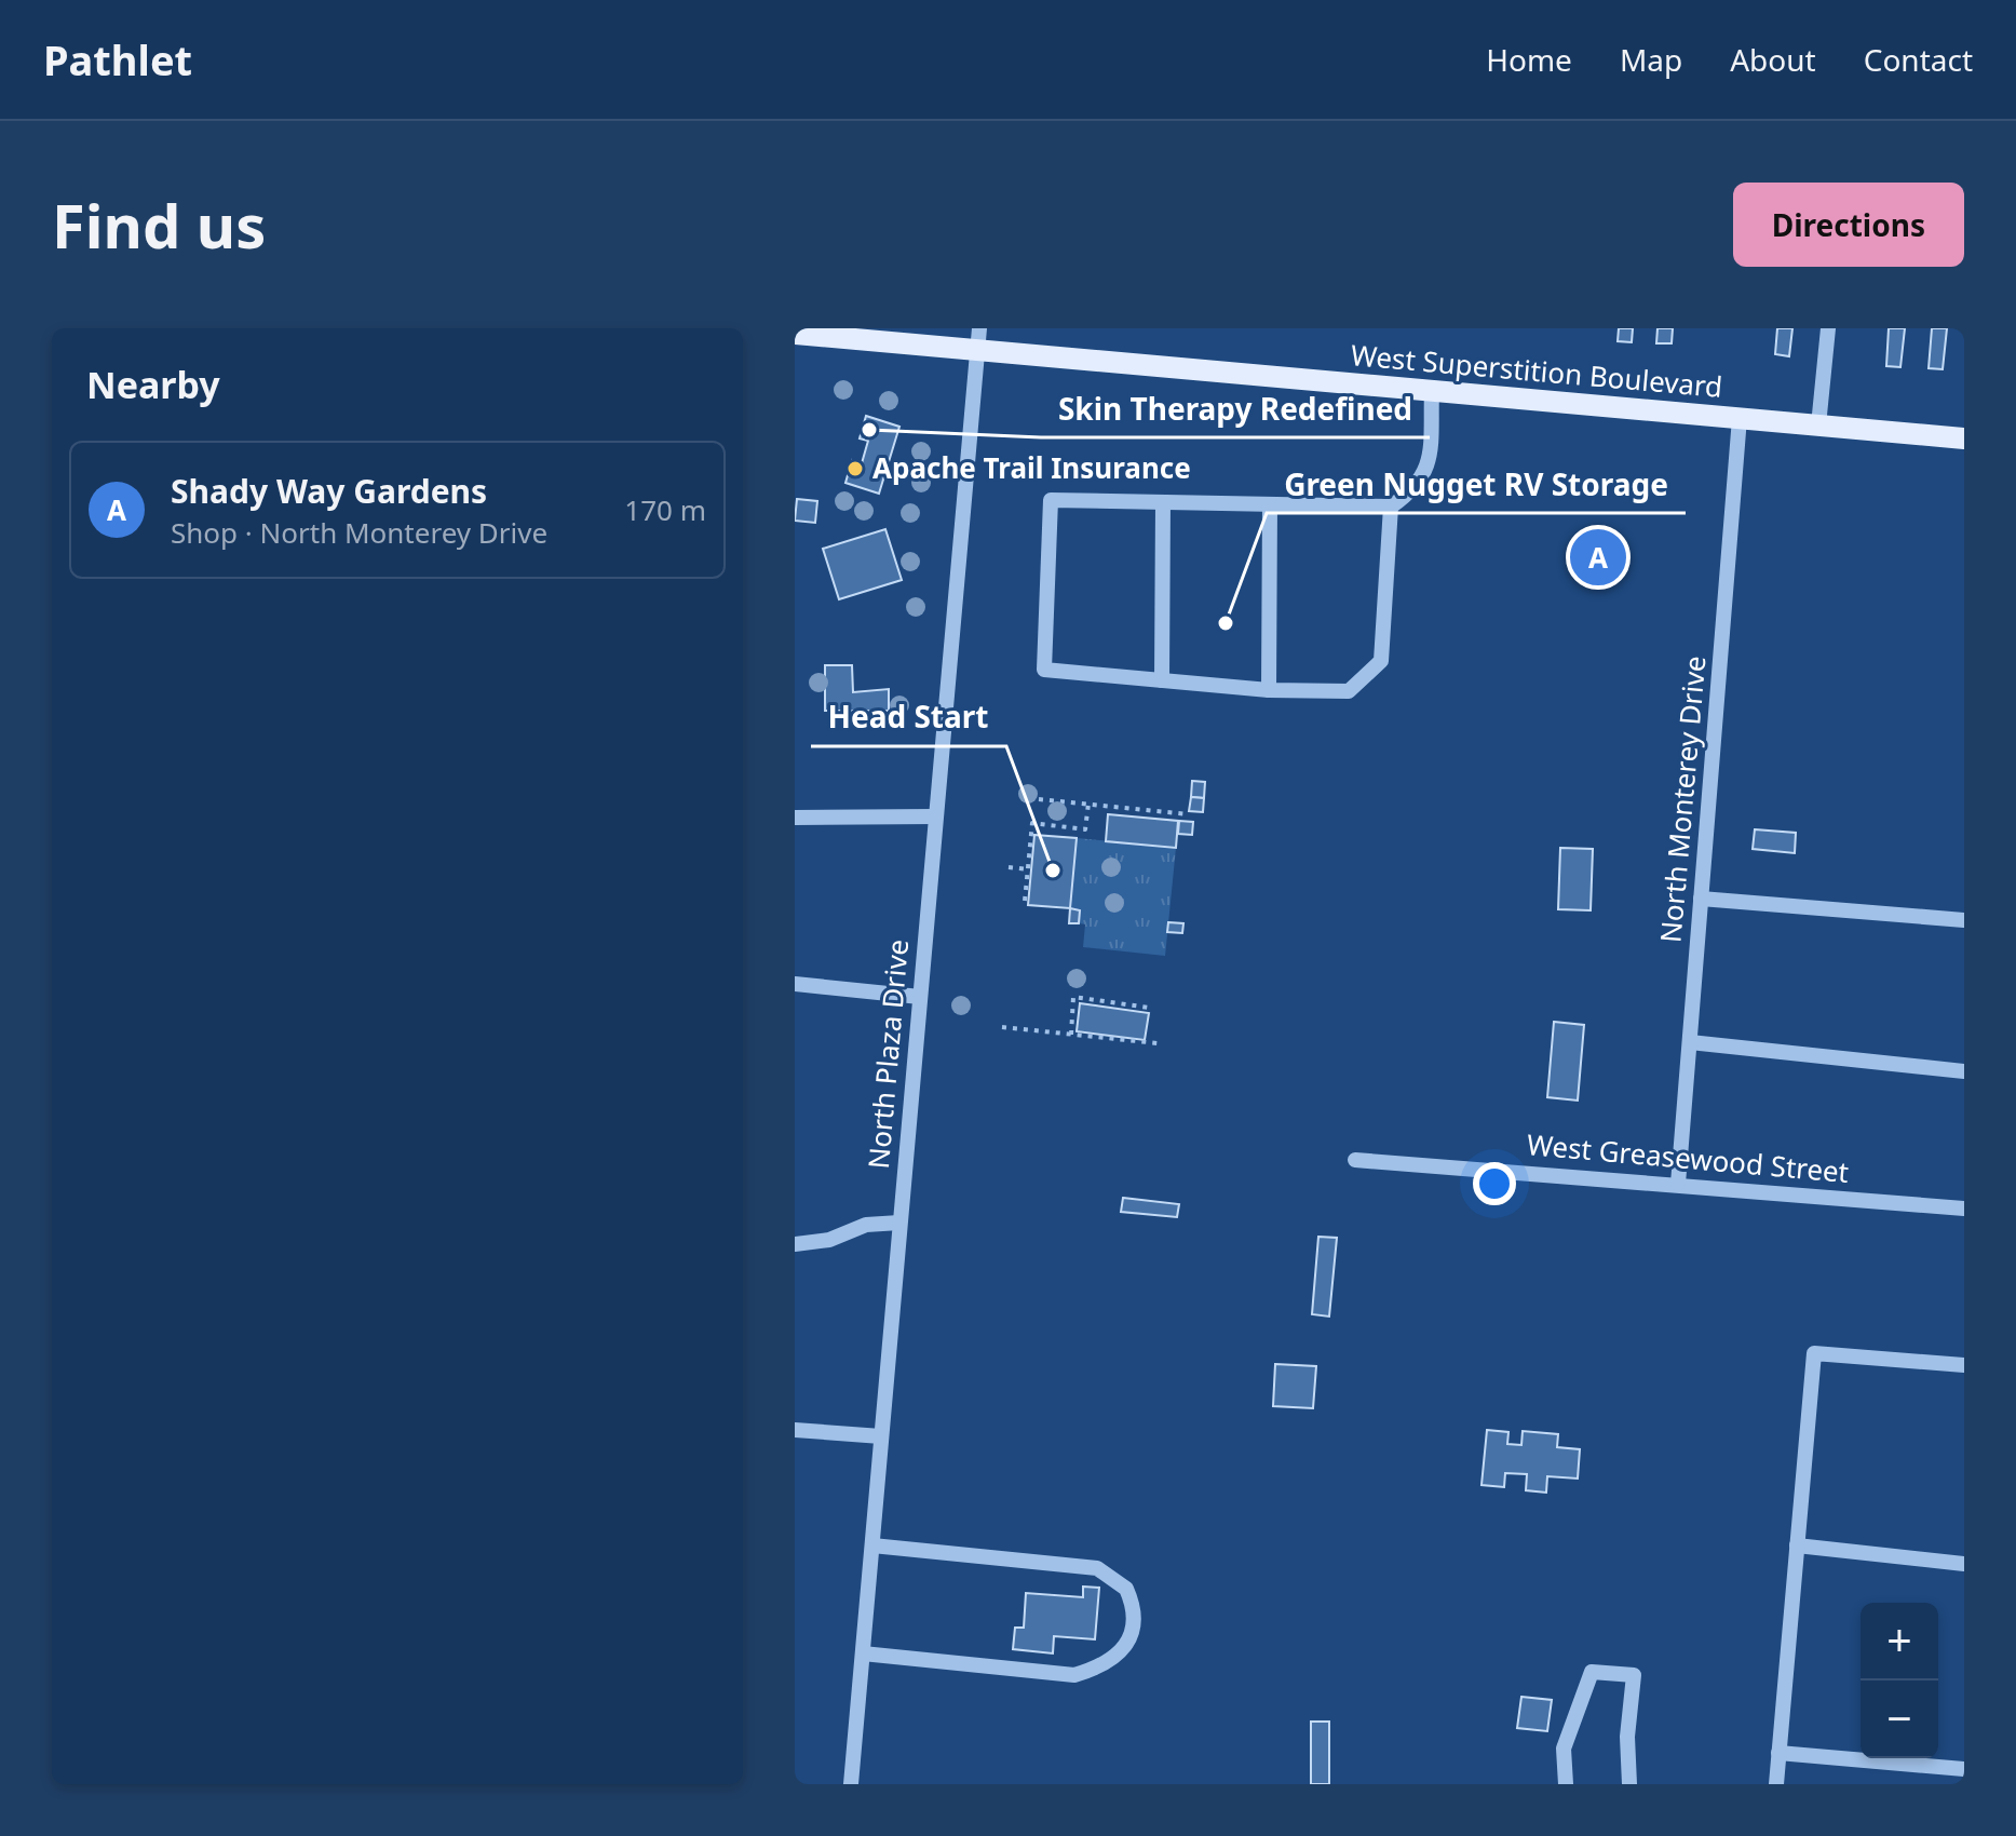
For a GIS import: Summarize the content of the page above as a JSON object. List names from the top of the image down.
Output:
{
  "streets": {
    "main road": ["West Superstition Boulevard"],
    "street": ["North Monterey Drive", "North Plaza Drive", "West Greasewood Street"]
  },
  "crossings": [
    ["West Superstition Boulevard", "North Monterey Drive"],
    ["West Superstition Boulevard", "North Plaza Drive"],
    ["North Monterey Drive", "West Greasewood Street"]
  ],
  "places": [
    "Skin Therapy Redefined",
    "Apache Trail Insurance",
    "Green Nugget RV Storage",
    "Head Start"
  ],
  "page": {
    "header": "Pathlet",
    "nav": [
      "Home",
      "Map",
      "About",
      "Contact"
    ],
    "buttons": "Directions",
    "title": "Find us",
    "heading": "Nearby",
    "list": [
      {
        "mark": "A",
        "name": "Shady Way Gardens",
        "note": "Shop · North Monterey Drive",
        "value": "170 m"
      }
    ],
    "pins": "A",
    "map_buttons": ["+", "−"]
  }
}
